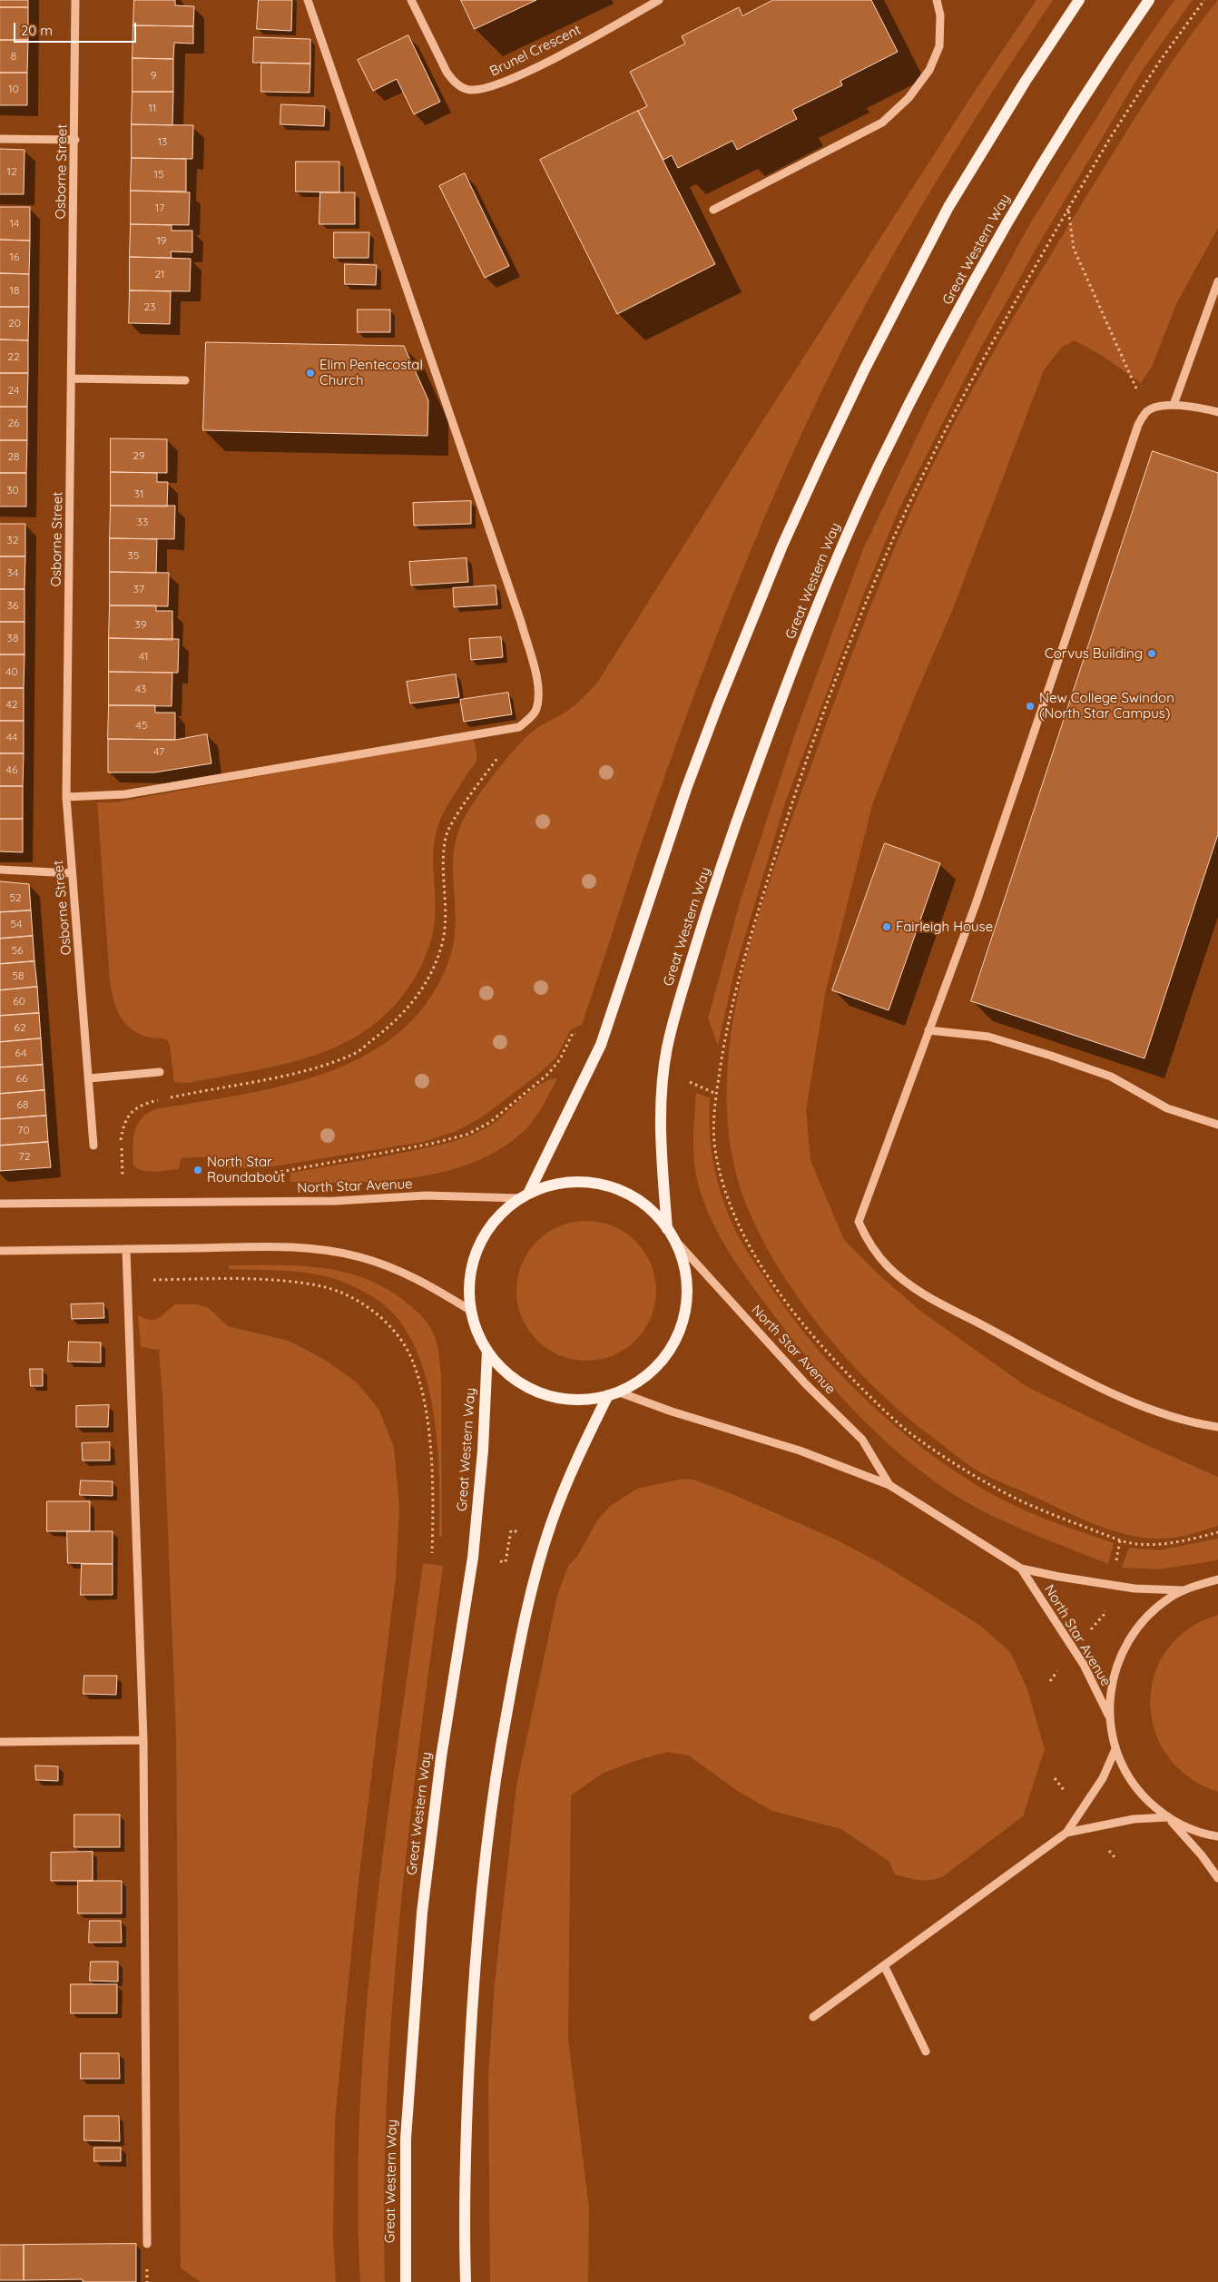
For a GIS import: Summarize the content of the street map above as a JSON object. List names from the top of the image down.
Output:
{
  "streets": {
    "main road": ["Great Western Way"],
    "street": ["Brunel Crescent", "Osborne Street", "North Star Avenue"]
  },
  "crossings": [
    ["Great Western Way", "North Star Avenue"]
  ],
  "places": [
    "Elim Pentecostal Church",
    "Corvus Building",
    "New College Swindon (North Star Campus)",
    "Fairleigh House",
    "North Star Roundabout"
  ],
  "house_numbers": [
    "8",
    "9",
    "10",
    "11",
    "13",
    "12",
    "15",
    "17",
    "14",
    "19",
    "16",
    "21",
    "18",
    "23",
    "20",
    "22",
    "24",
    "26",
    "29",
    "28",
    "30",
    "31",
    "33",
    "32",
    "35",
    "34",
    "37",
    "36",
    "39",
    "38",
    "41",
    "40",
    "43",
    "42",
    "45",
    "44",
    "47",
    "46",
    "52",
    "54",
    "56",
    "58",
    "60",
    "62",
    "64",
    "66",
    "68",
    "70",
    "72"
  ],
  "scale_bar": "20 m"
}
